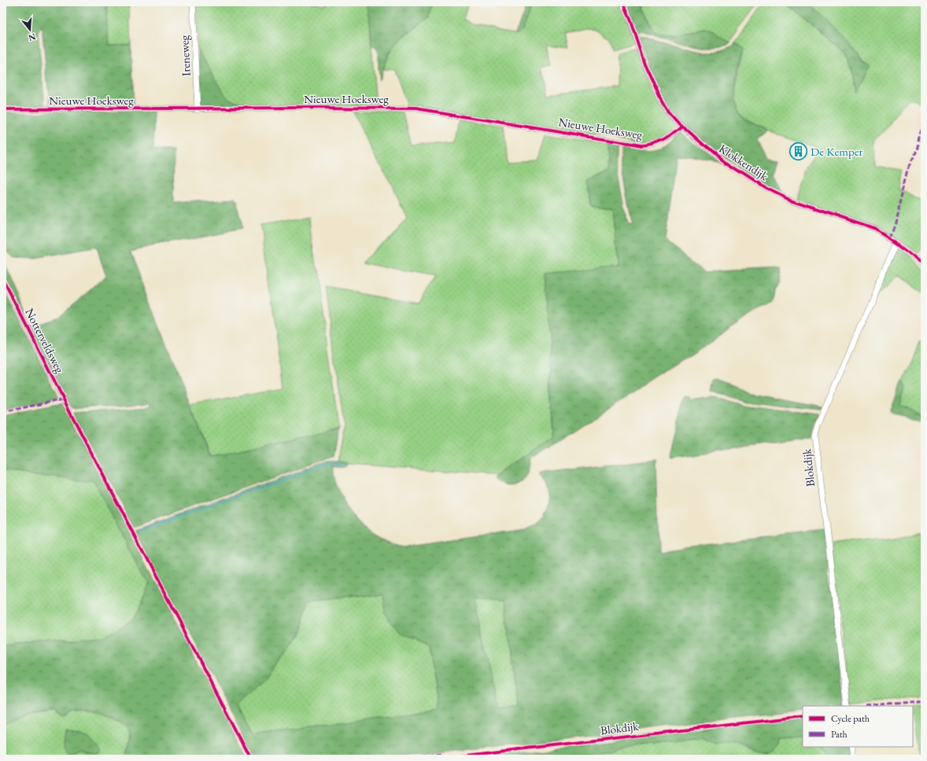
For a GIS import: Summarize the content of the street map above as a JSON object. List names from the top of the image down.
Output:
{
  "streets": {
    "street": [
      "Ireneweg",
      "Nieuwe Hoeksweg",
      "Klokkendijk",
      "Notterveldsweg",
      "Blokdijk"
    ]
  },
  "crossings": [
    ["Ireneweg", "Nieuwe Hoeksweg"],
    ["Nieuwe Hoeksweg", "Klokkendijk"],
    ["Klokkendijk", "Blokdijk"]
  ],
  "places": {
    "building": ["De Kemper"]
  },
  "legend": ["Cycle path", "Path"],
  "north": "bottom"
}
